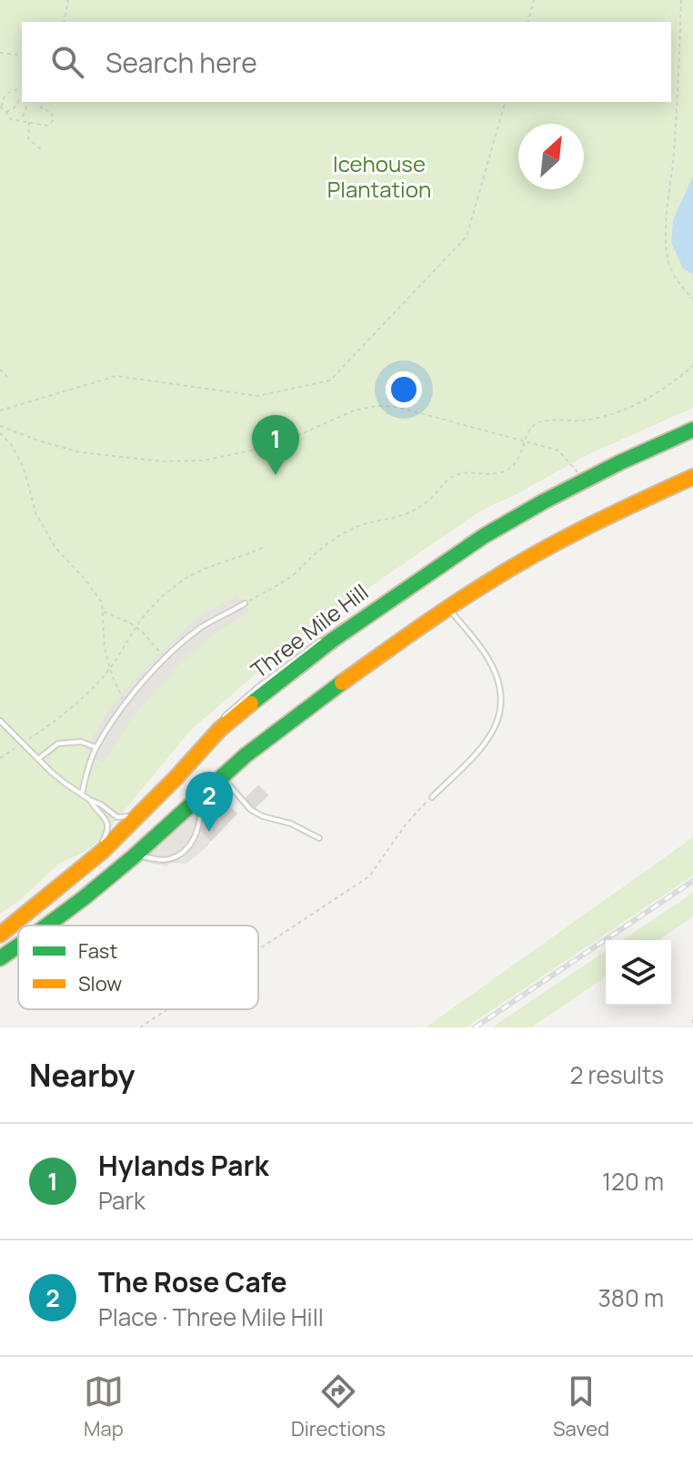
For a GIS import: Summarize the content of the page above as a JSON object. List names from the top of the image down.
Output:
{
  "streets": {
    "highway": ["Three Mile Hill"]
  },
  "parks": ["Icehouse Plantation"],
  "legend": ["Fast", "Slow"],
  "north": "top right",
  "page": {
    "search": "Search here",
    "pins": ["1", "2"],
    "heading": ["Nearby", "2 results"],
    "list": [
      {
        "mark": "1",
        "name": "Hylands Park",
        "note": "Park",
        "value": "120 m"
      },
      {
        "mark": "2",
        "name": "The Rose Cafe",
        "note": "Place · Three Mile Hill",
        "value": "380 m"
      }
    ],
    "nav": ["Map", "Directions", "Saved"]
  }
}
